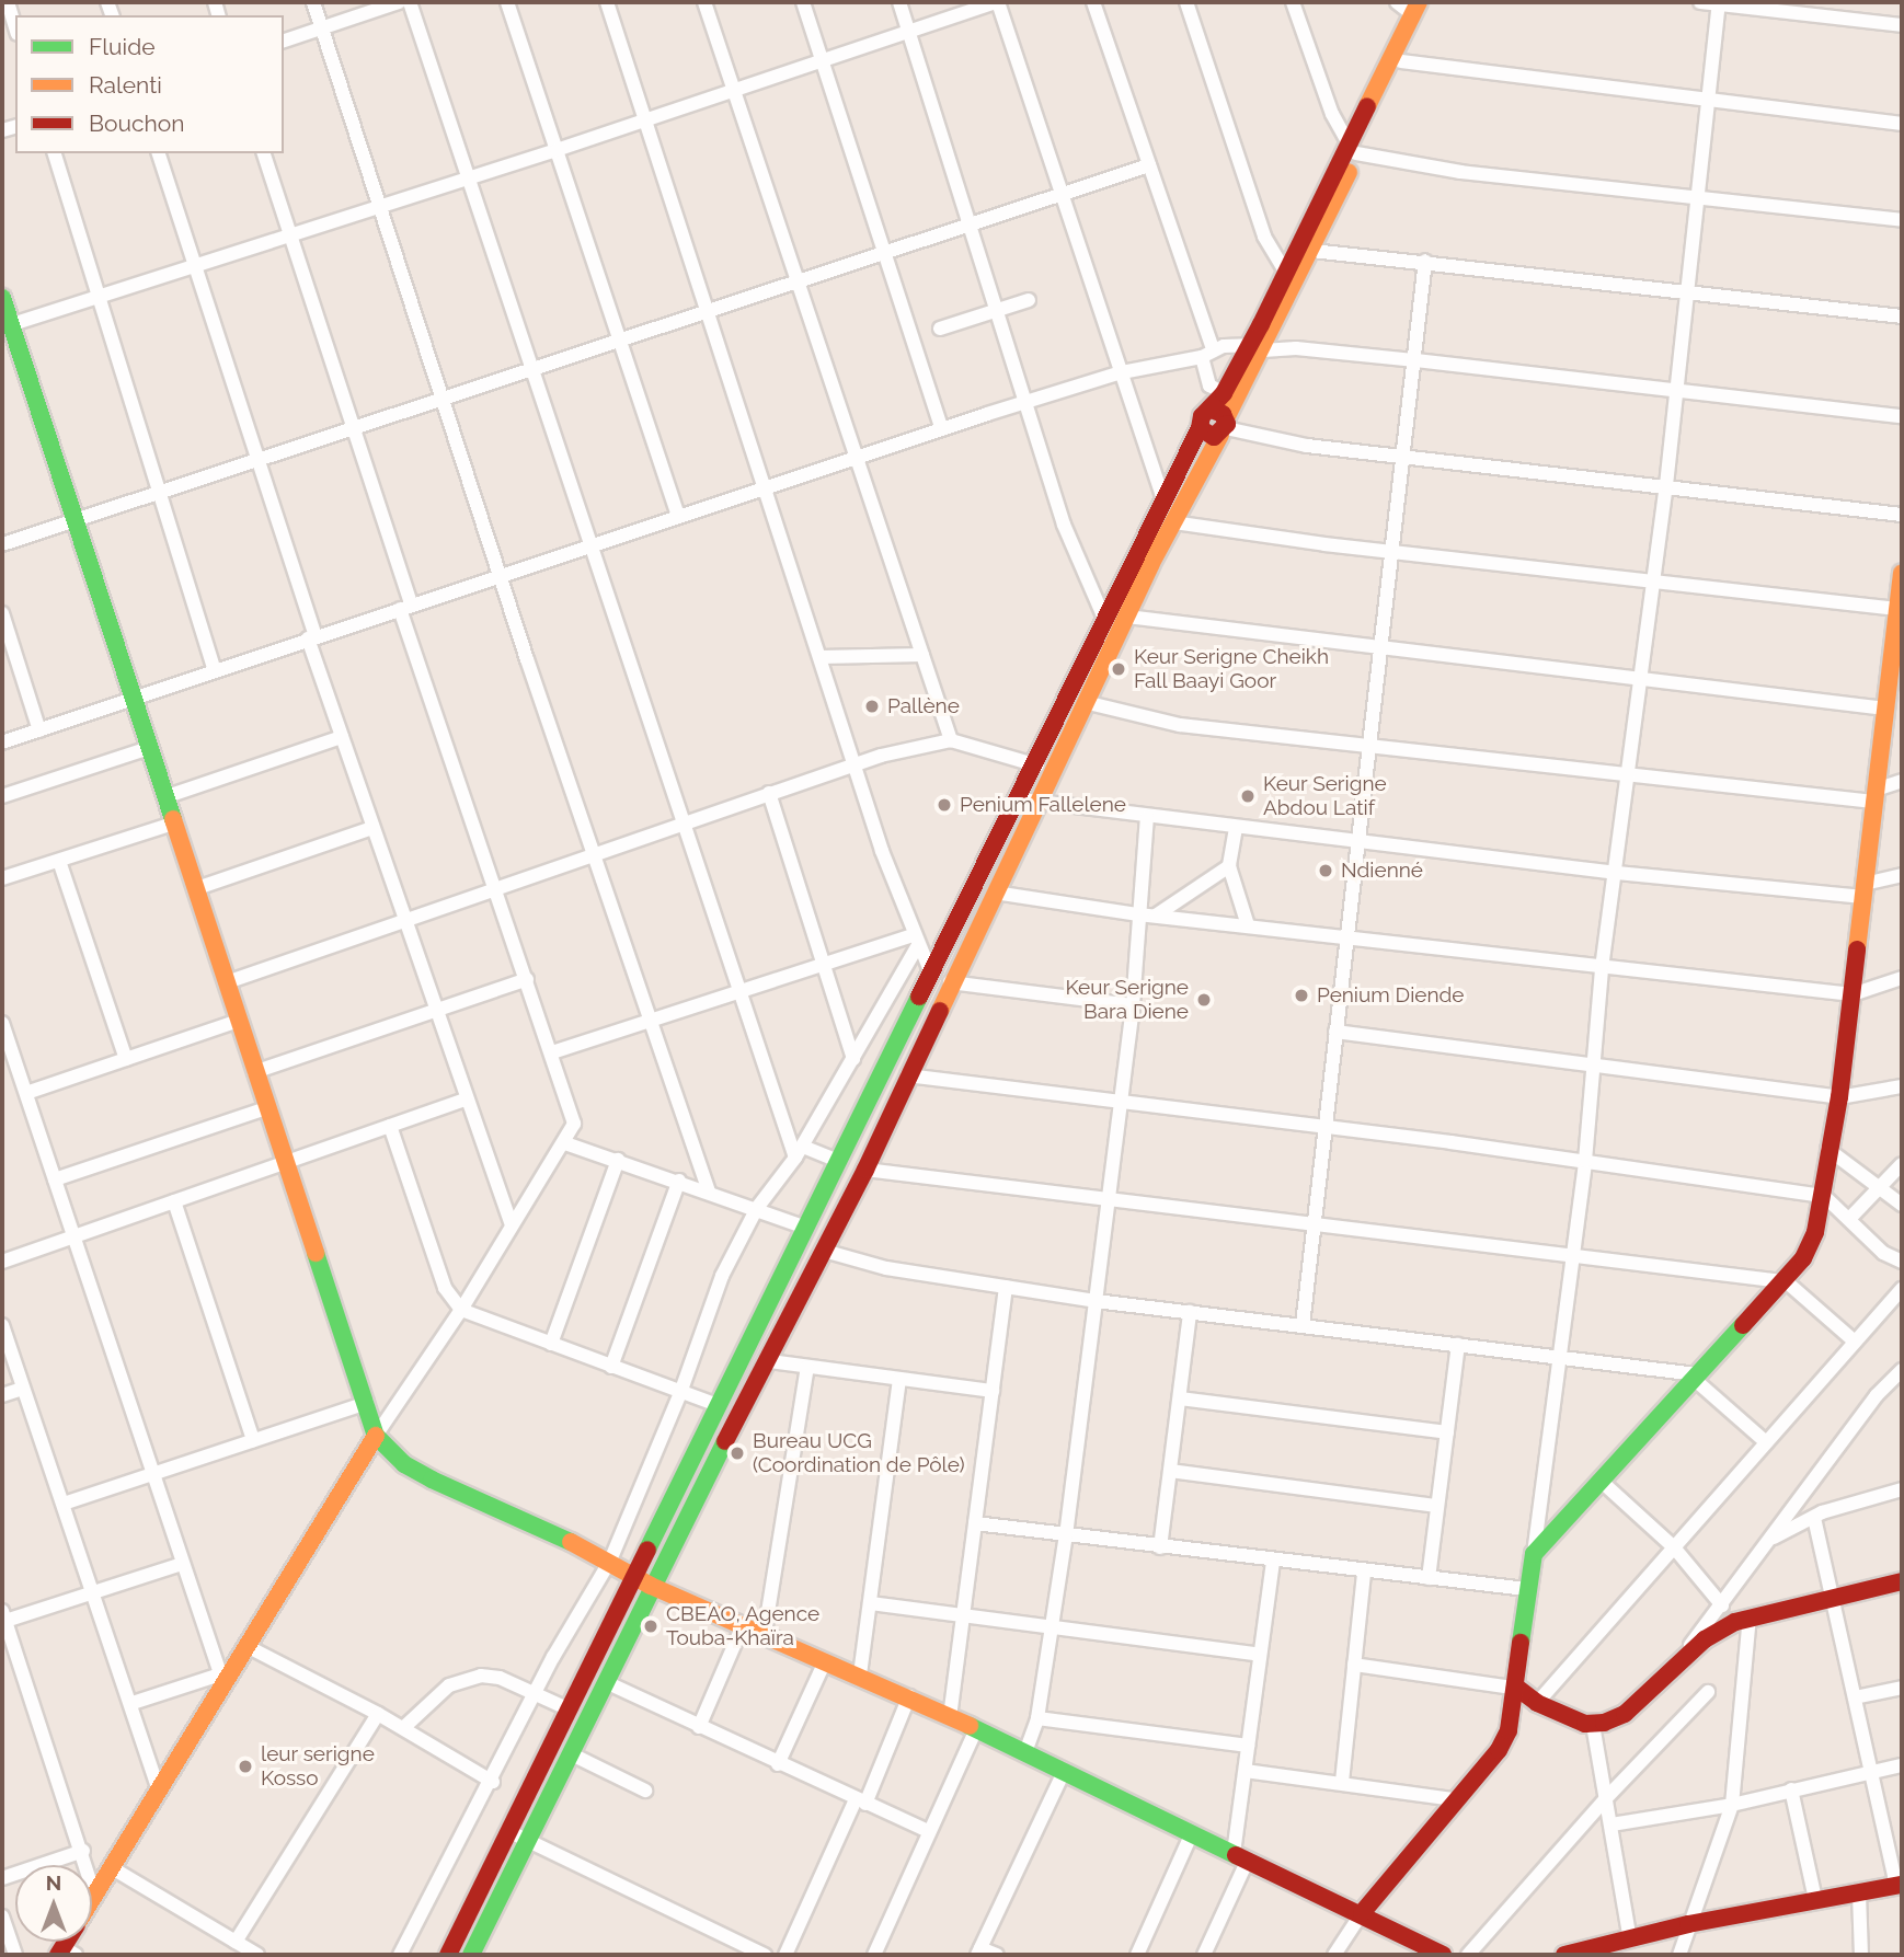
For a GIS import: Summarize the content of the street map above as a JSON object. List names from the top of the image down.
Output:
{
  "places": [
    "Keur Serigne Cheikh Fall Baayi Goor",
    "Pallène",
    "Keur Serigne Abdou Latif",
    "Penium Fallelene",
    "Ndienné",
    "Penium Diende",
    "Keur Serigne Bara Diene",
    "Bureau UCG (Coordination de Pôle)",
    "CBEAO, Agence Touba-Khaïra",
    "leur serigne Kosso"
  ],
  "legend": ["Fluide", "Ralenti", "Bouchon"],
  "north": "top"
}
